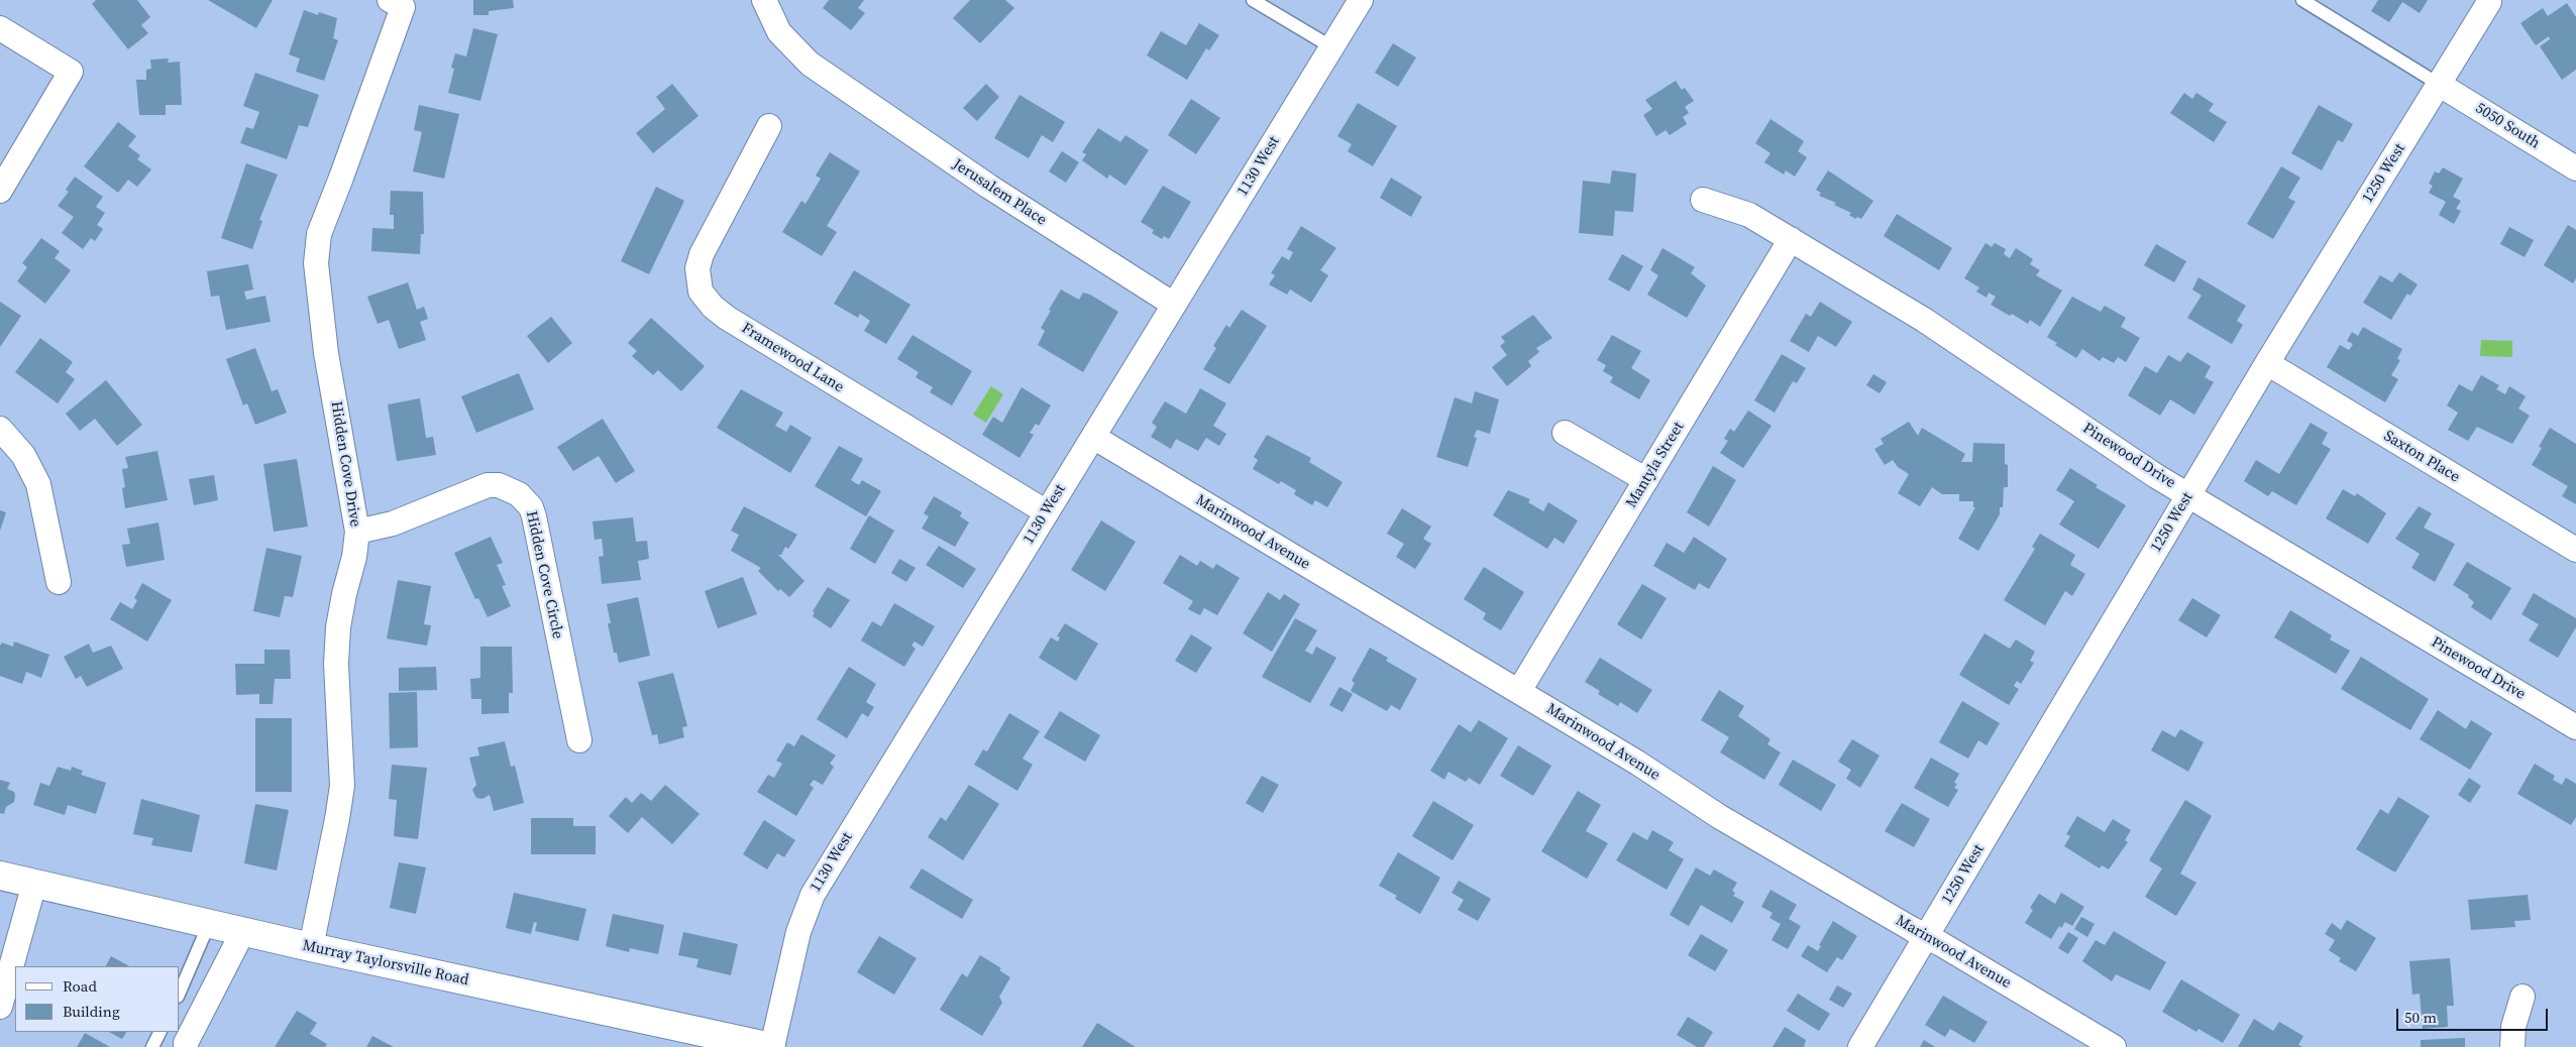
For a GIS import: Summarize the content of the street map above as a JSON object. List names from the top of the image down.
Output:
{
  "streets": {
    "street": [
      "5050 South",
      "1130 West",
      "1250 West",
      "Jerusalem Place",
      "Framewood Lane",
      "Pinewood Drive",
      "Saxton Place",
      "Hidden Cove Drive",
      "Mantyla Street",
      "Marinwood Avenue",
      "Hidden Cove Circle",
      "Murray Taylorsville Road"
    ]
  },
  "crossings": [
    ["5050 South", "1250 West"],
    ["1130 West", "Jerusalem Place"],
    ["1130 West", "Framewood Lane"],
    ["1130 West", "Marinwood Avenue"],
    ["1130 West", "Murray Taylorsville Road"],
    ["1250 West", "Pinewood Drive"],
    ["1250 West", "Saxton Place"],
    ["1250 West", "Marinwood Avenue"],
    ["Pinewood Drive", "Mantyla Street"],
    ["Hidden Cove Drive", "Hidden Cove Circle"],
    ["Hidden Cove Drive", "Murray Taylorsville Road"],
    ["Mantyla Street", "Marinwood Avenue"]
  ],
  "legend": ["Road", "Building"],
  "scale_bar": "50 m"
}
